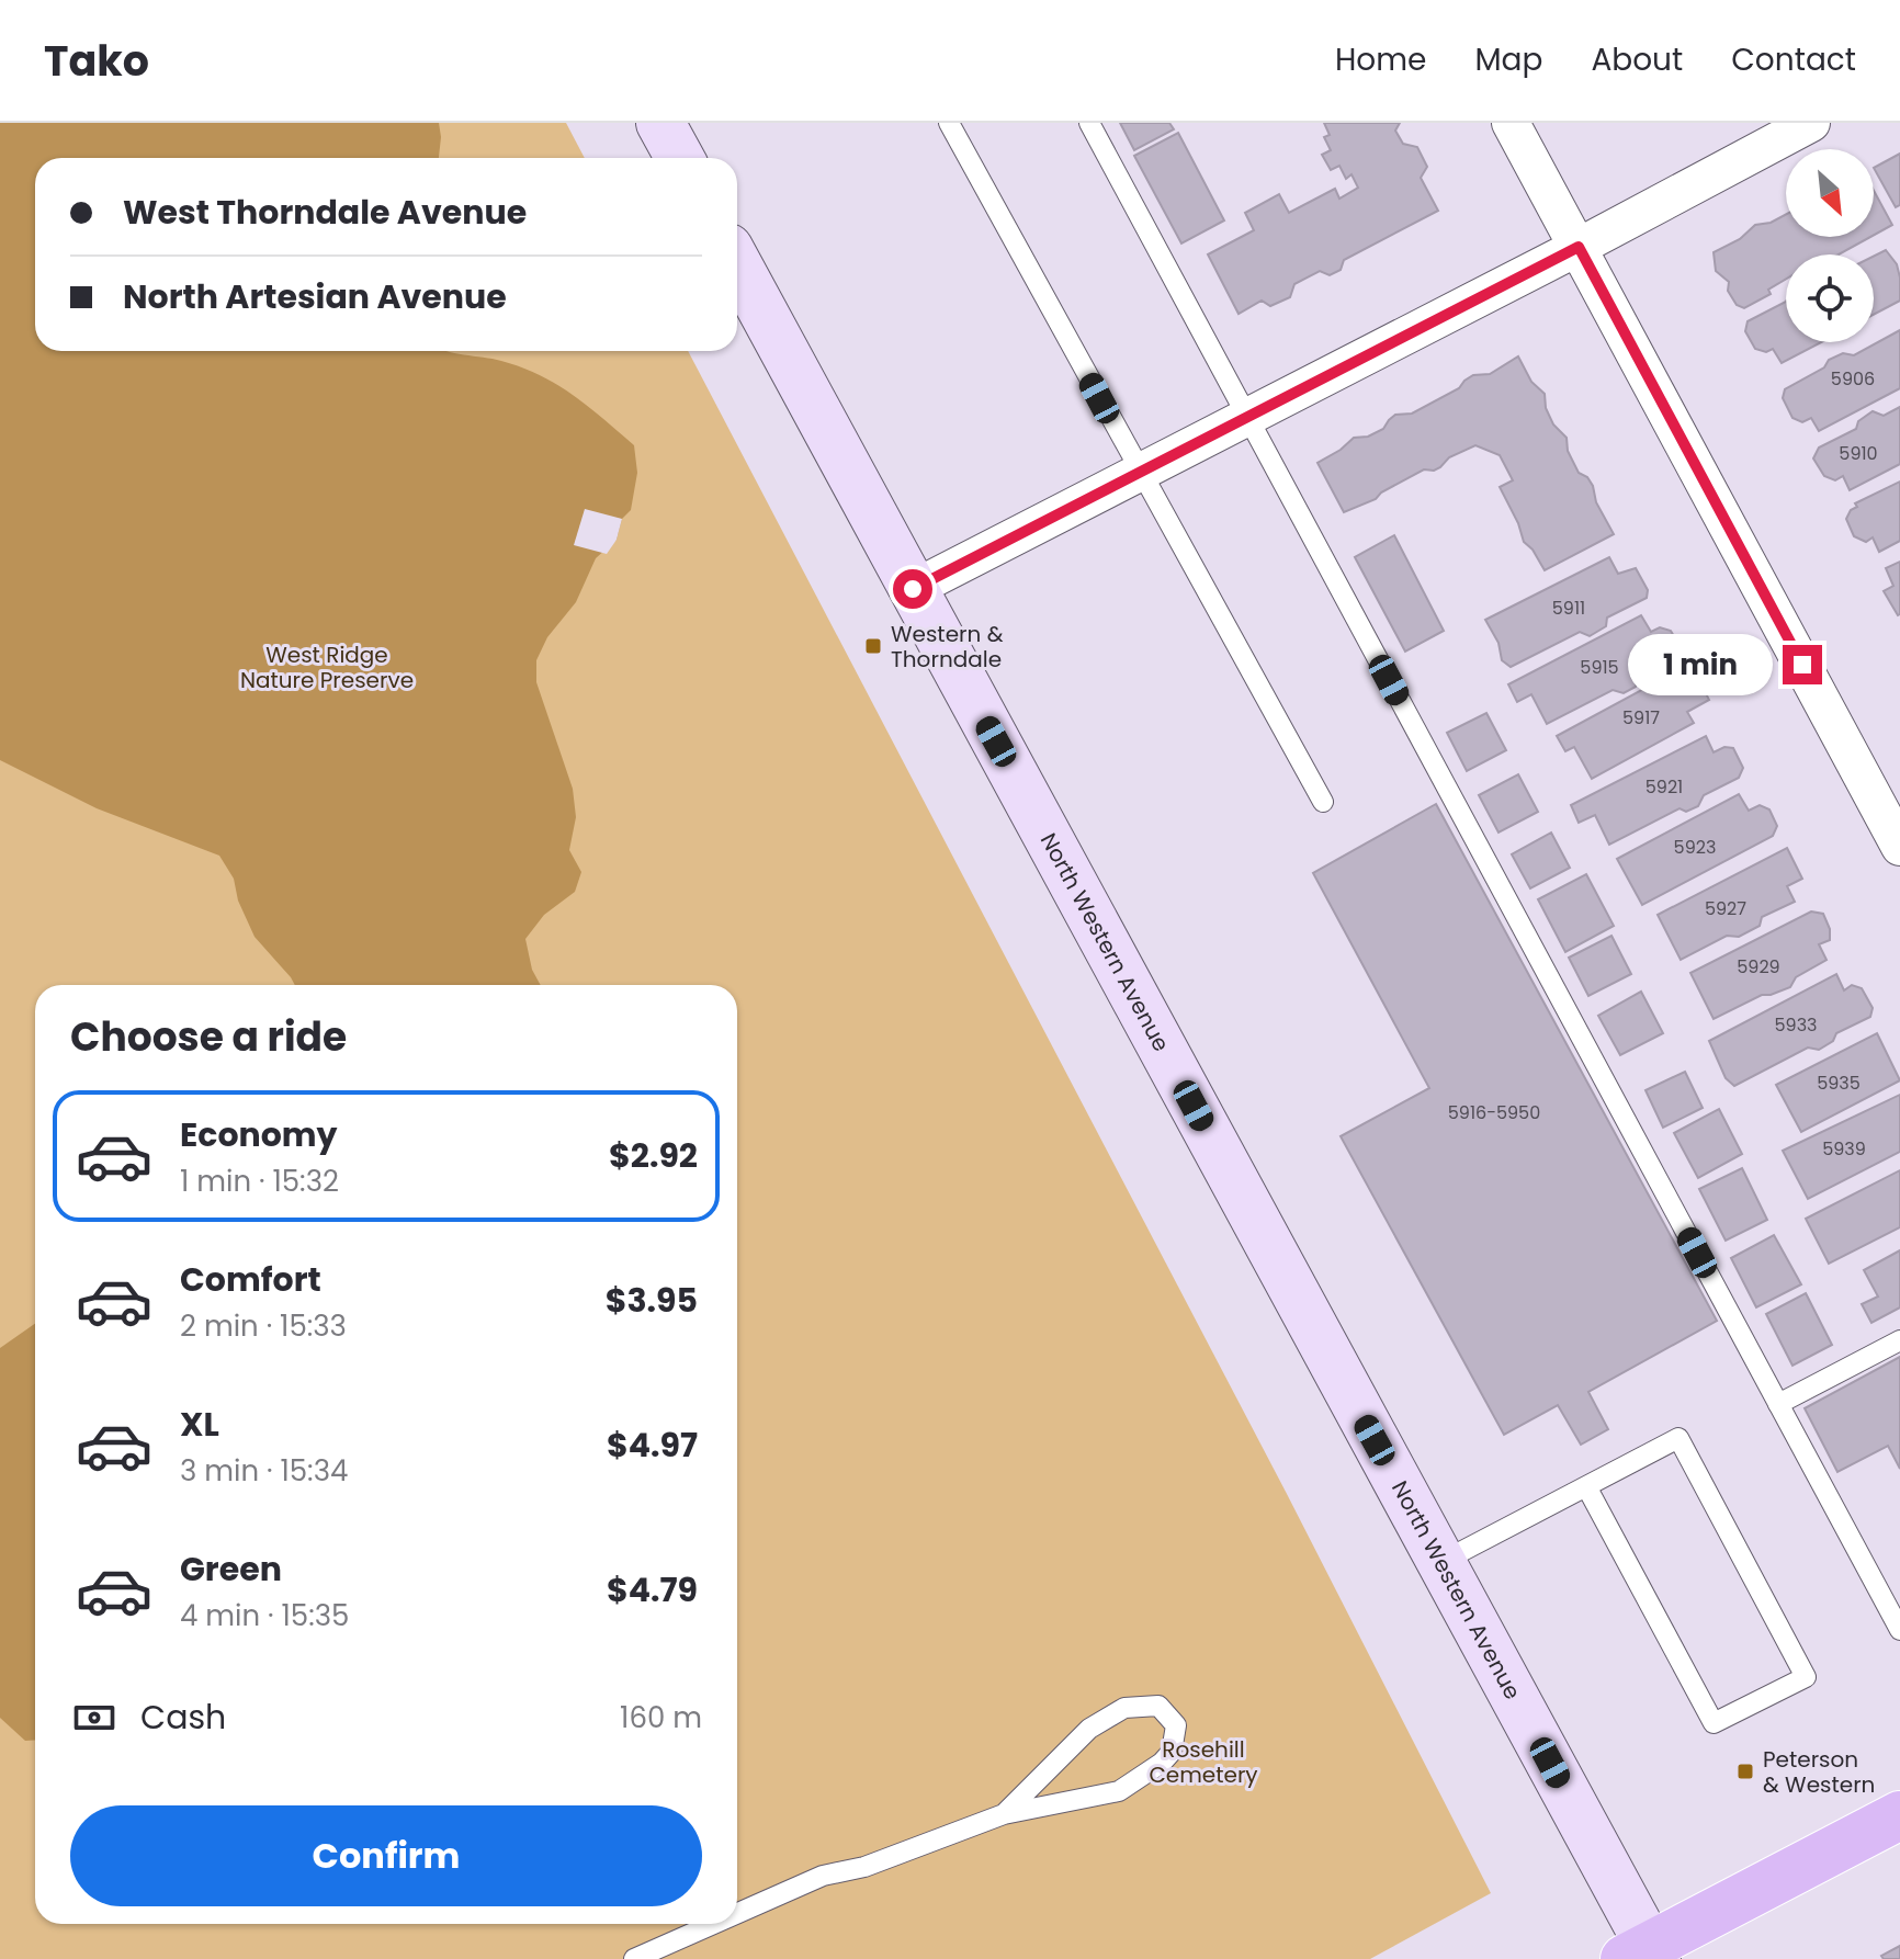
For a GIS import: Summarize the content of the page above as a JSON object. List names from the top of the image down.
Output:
{
  "streets": {
    "main road": ["North Western Avenue"]
  },
  "parks": ["West Ridge Nature Preserve", "Rosehill Cemetery"],
  "places": {
    "transit": ["Western & Thorndale", "Peterson & Western"]
  },
  "house_numbers": [
    "5906",
    "5910",
    "5911",
    "5915",
    "5917",
    "5921",
    "5923",
    "5927",
    "5929",
    "5933",
    "5935",
    "5916-5950",
    "5939"
  ],
  "north": "bottom right",
  "page": {
    "header": "Tako",
    "nav": [
      "Home",
      "Map",
      "About",
      "Contact"
    ],
    "banner": ["West Thorndale Avenue", "North Artesian Avenue"],
    "bubble": "1 min",
    "heading": "Choose a ride",
    "list": [
      {
        "name": "Economy",
        "note": "1 min · 15:32",
        "value": "$2.92"
      },
      {
        "name": "Comfort",
        "note": "2 min · 15:33",
        "value": "$3.95"
      },
      {
        "name": "XL",
        "note": "3 min · 15:34",
        "value": "$4.97"
      },
      {
        "name": "Green",
        "note": "4 min · 15:35",
        "value": "$4.79"
      }
    ],
    "pay": ["Cash", "160 m"],
    "buttons": "Confirm"
  }
}
